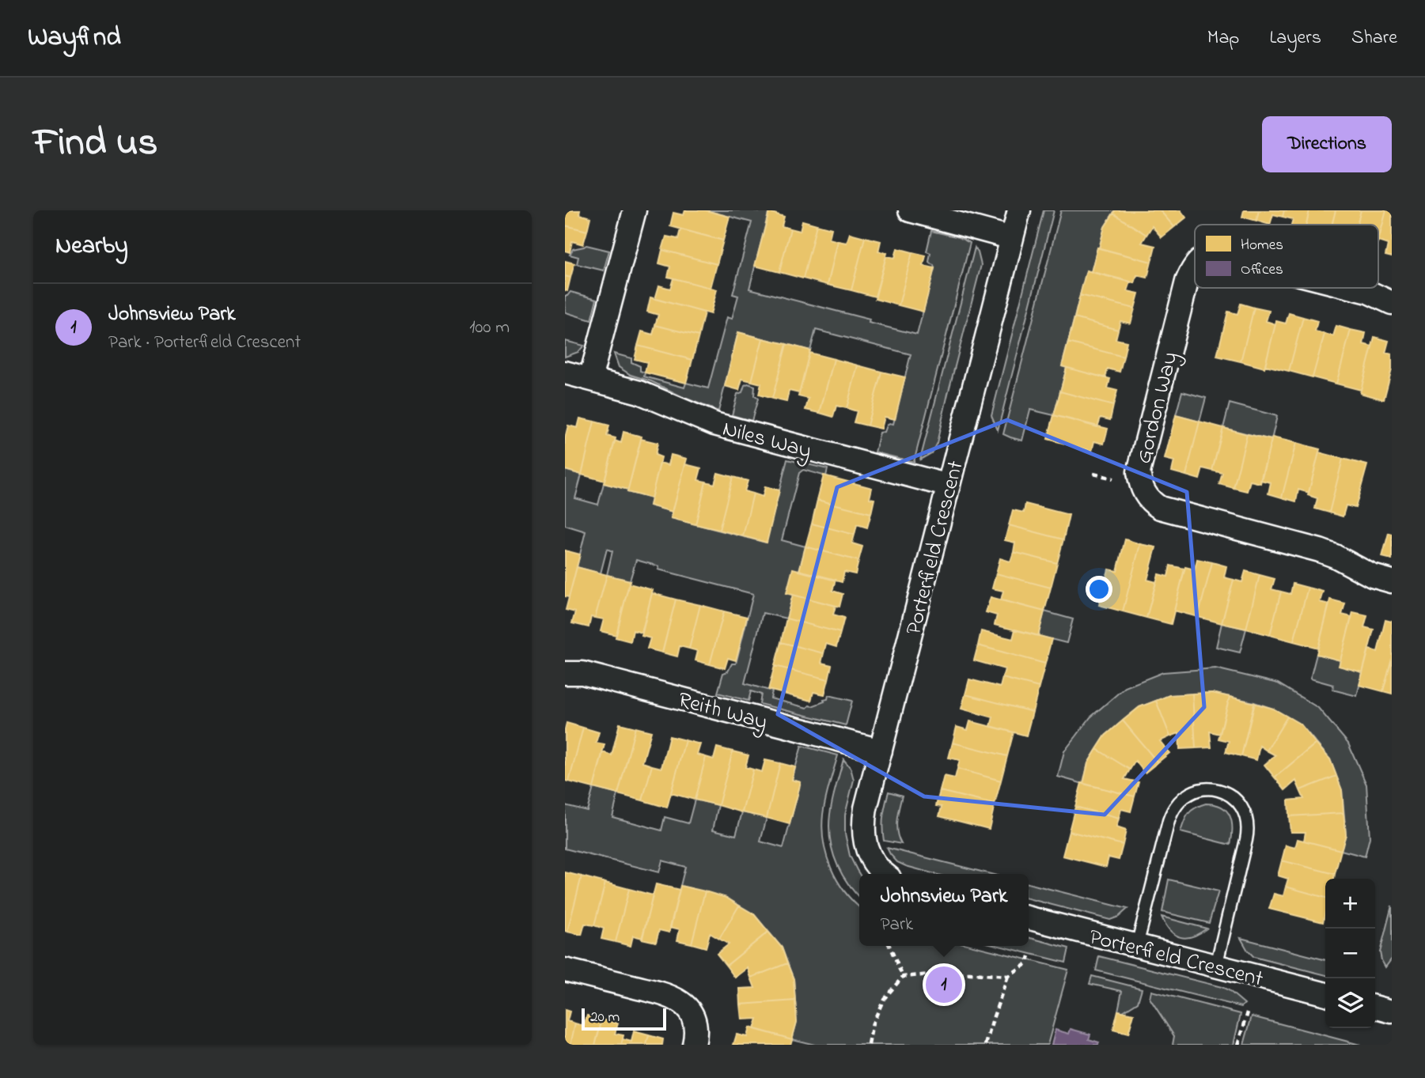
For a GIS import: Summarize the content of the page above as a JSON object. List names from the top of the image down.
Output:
{
  "streets": {
    "street": [
      "Gordon Way",
      "Niles Way",
      "Porterfield Crescent",
      "Reith Way"
    ]
  },
  "crossings": [
    ["Niles Way", "Porterfield Crescent"],
    ["Porterfield Crescent", "Reith Way"]
  ],
  "legend": ["Homes", "Offices"],
  "scale_bar": "20 m",
  "page": {
    "header": "Wayfind",
    "nav": ["Map", "Layers", "Share"],
    "title": "Find us",
    "buttons": "Directions",
    "heading": "Nearby",
    "list": [
      {
        "mark": "1",
        "name": "Johnsview Park",
        "note": "Park · Porterfield Crescent",
        "value": "100 m"
      }
    ],
    "popup": ["Johnsview Park", "Park"],
    "map_buttons": ["+", "−"],
    "pins": "1",
    "scale": "20 m"
  }
}
